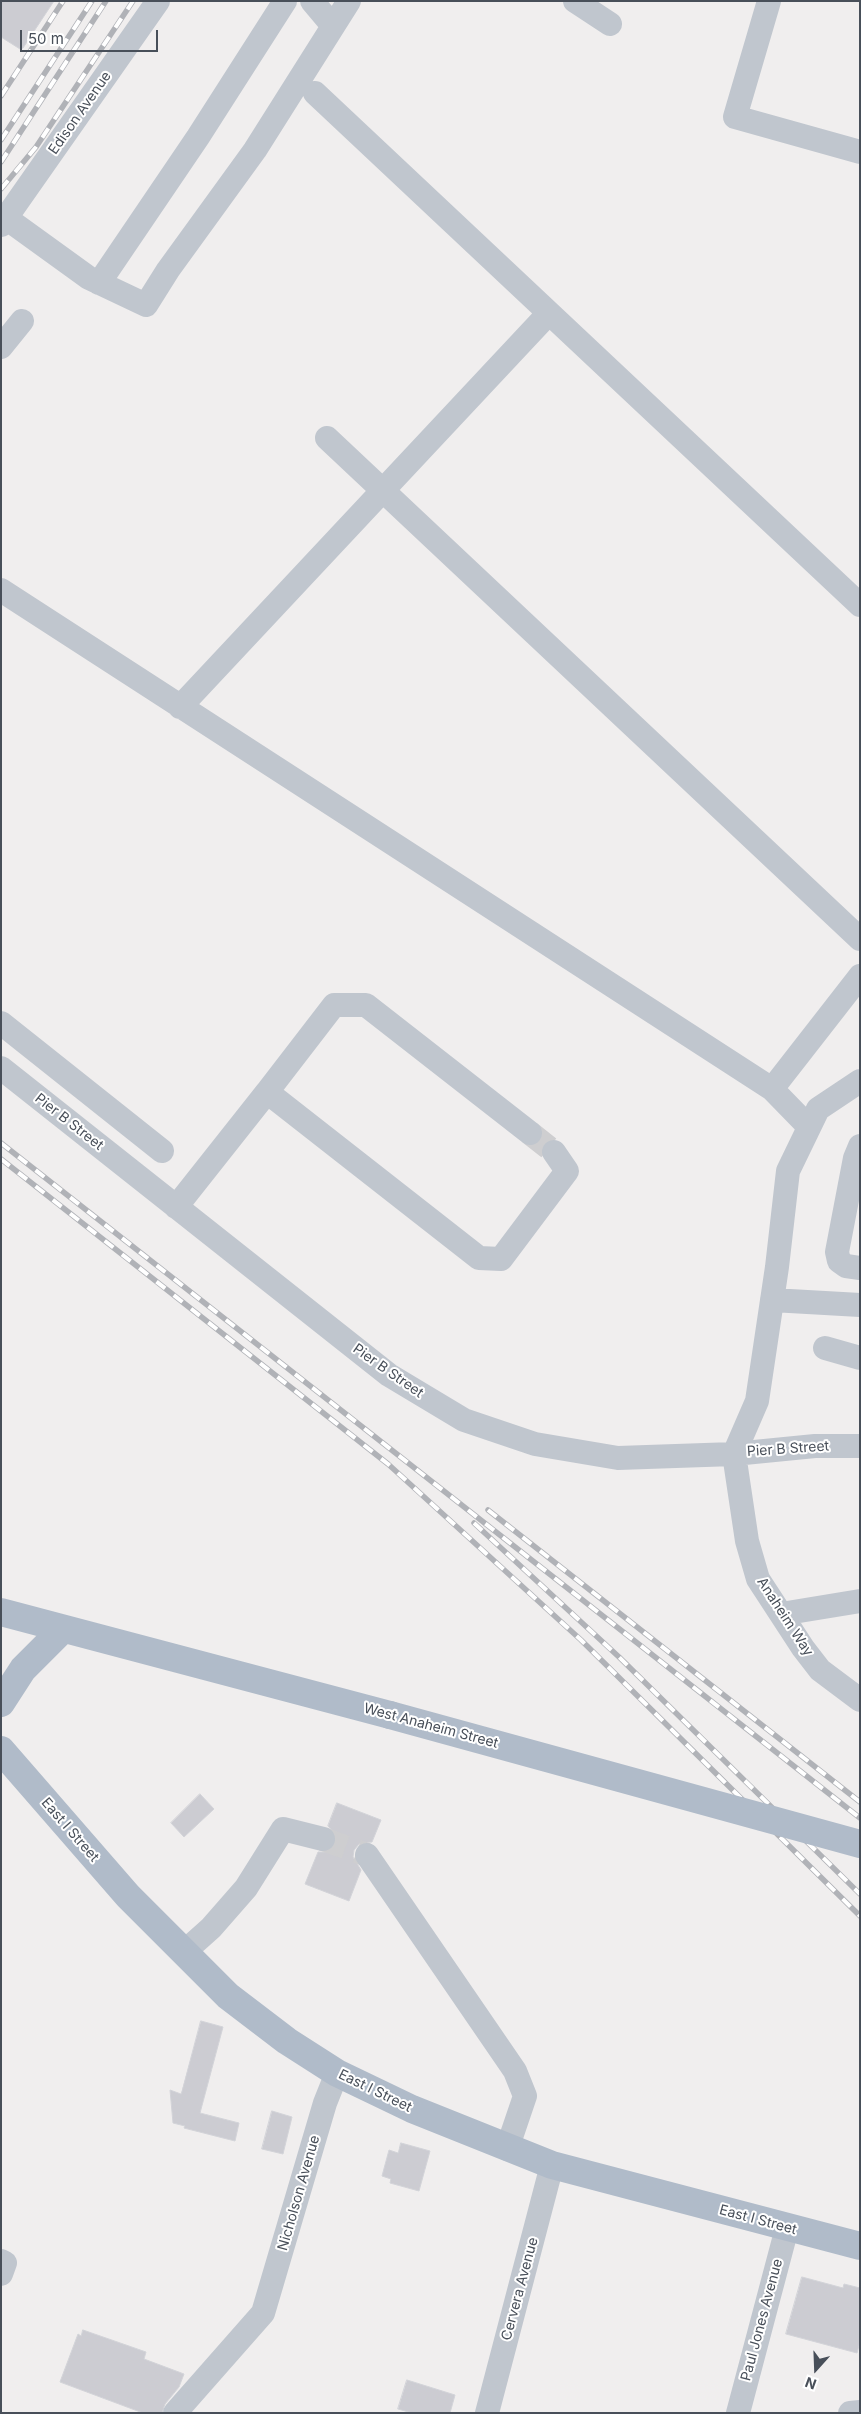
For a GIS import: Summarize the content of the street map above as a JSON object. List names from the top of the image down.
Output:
{
  "streets": {
    "main road": ["West Anaheim Street", "East I Street"],
    "street": [
      "Edison Avenue",
      "Pier B Street",
      "Anaheim Way",
      "Nicholson Avenue",
      "Cervera Avenue",
      "Paul Jones Avenue"
    ]
  },
  "crossings": [
    ["Pier B Street", "Anaheim Way"],
    ["East I Street", "Nicholson Avenue"],
    ["East I Street", "Cervera Avenue"],
    ["East I Street", "Paul Jones Avenue"]
  ],
  "scale_bar": "50 m",
  "north": "bottom"
}
